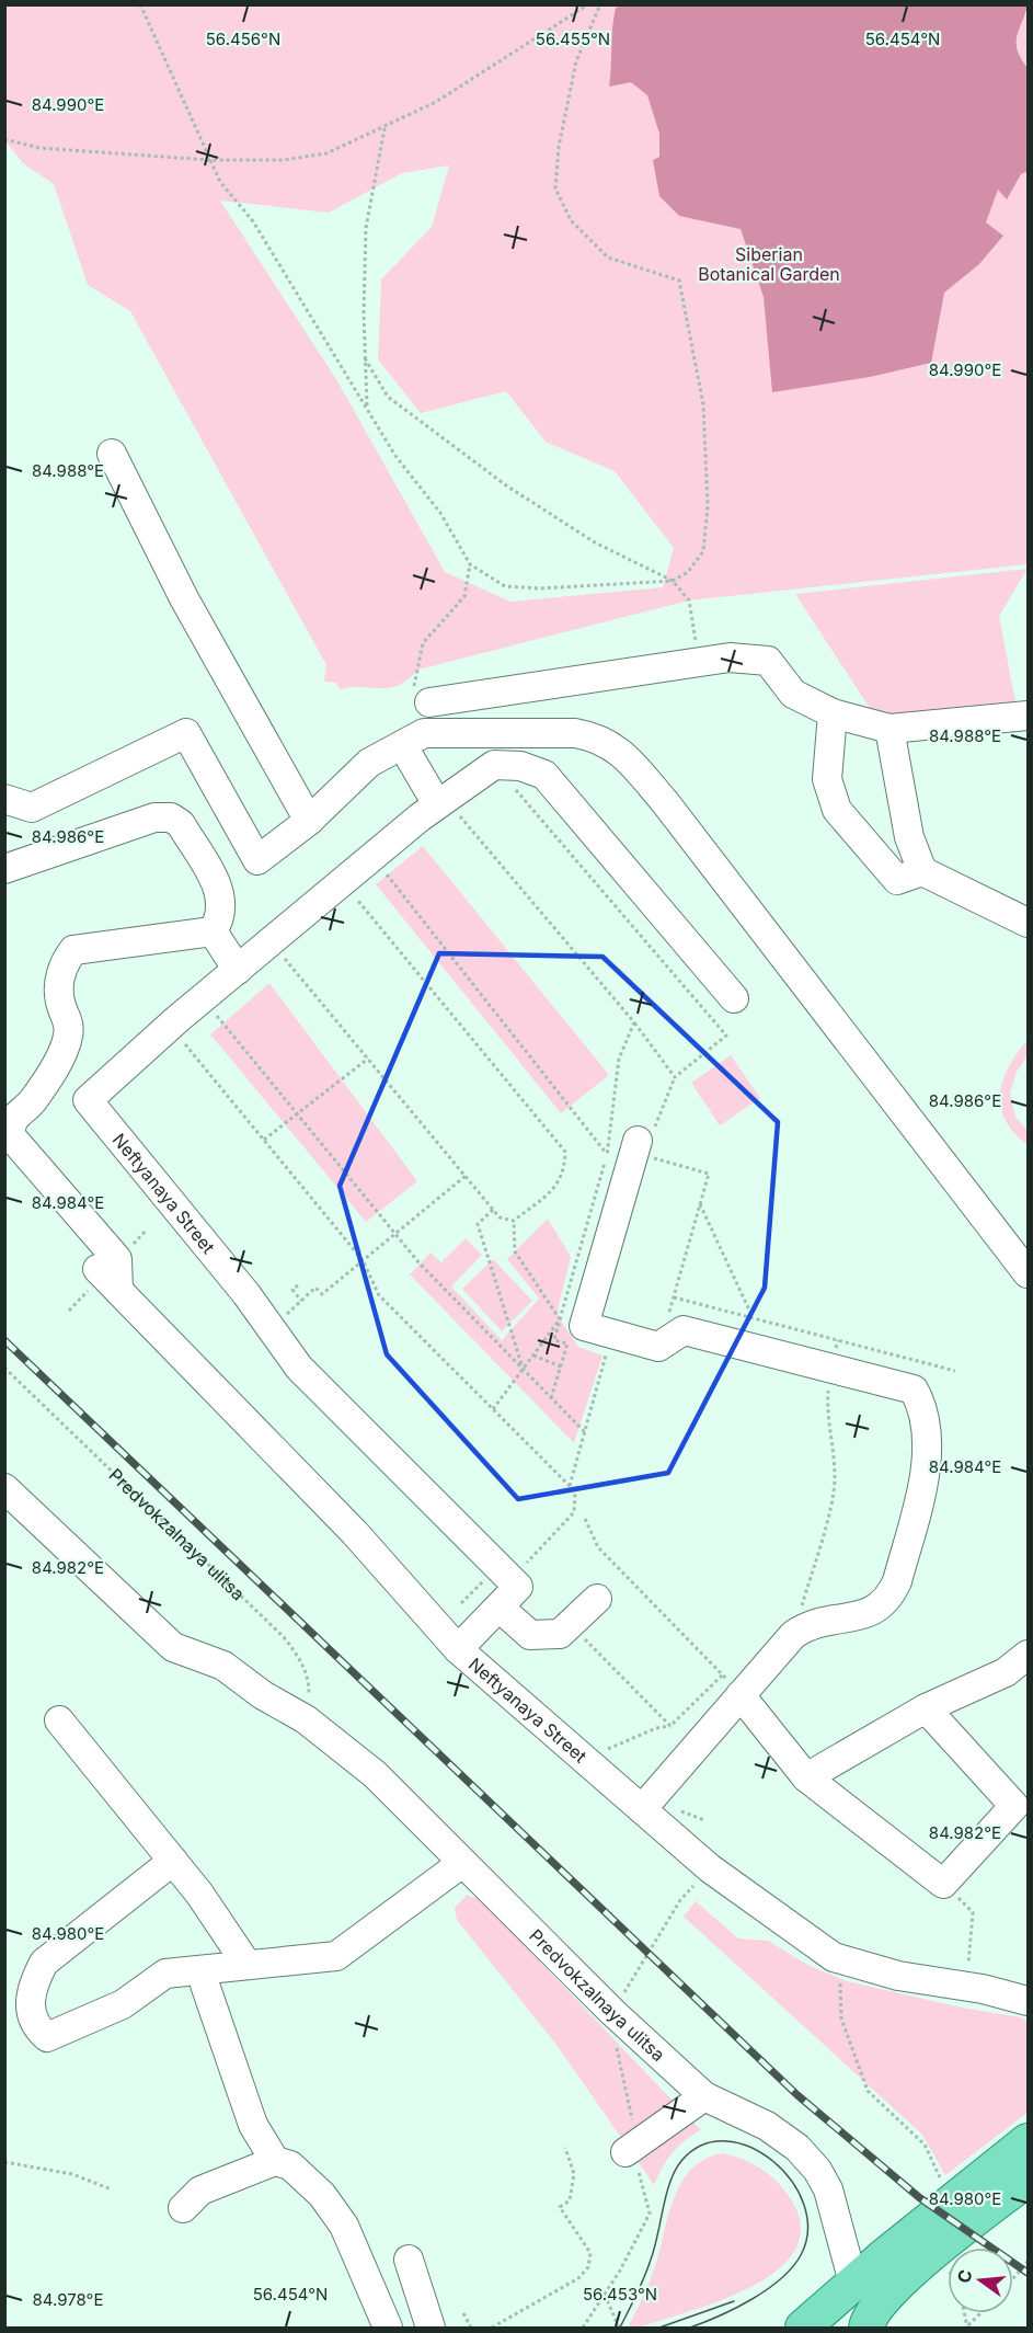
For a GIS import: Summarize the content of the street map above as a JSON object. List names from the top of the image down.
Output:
{
  "streets": {
    "street": ["Neftyanaya Street", "Predvokzalnaya ulitsa"]
  },
  "parks": ["Siberian Botanical Garden"],
  "north": "left",
  "coordinates": [
    "56.455°N",
    "56.456°N",
    "56.454°N",
    "84.990°E",
    "84.988°E",
    "84.986°E",
    "84.984°E",
    "84.982°E",
    "84.980°E",
    "56.453°N",
    "84.978°E"
  ]
}
